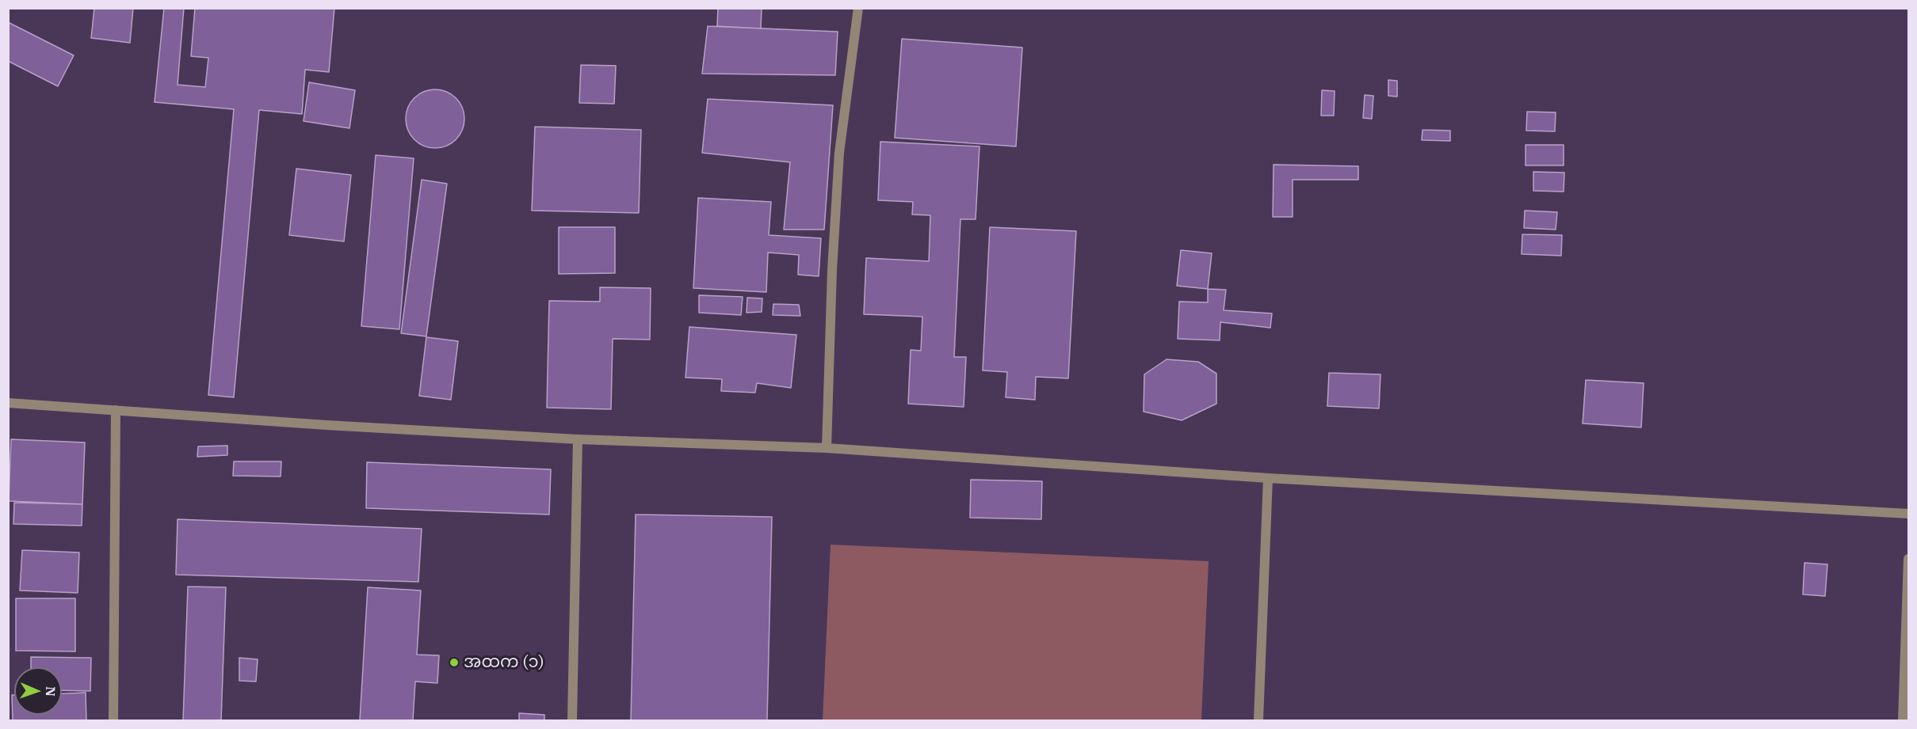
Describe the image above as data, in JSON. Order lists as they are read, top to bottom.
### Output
{
  "places": ["အထက (၁)"],
  "north": "right"
}
